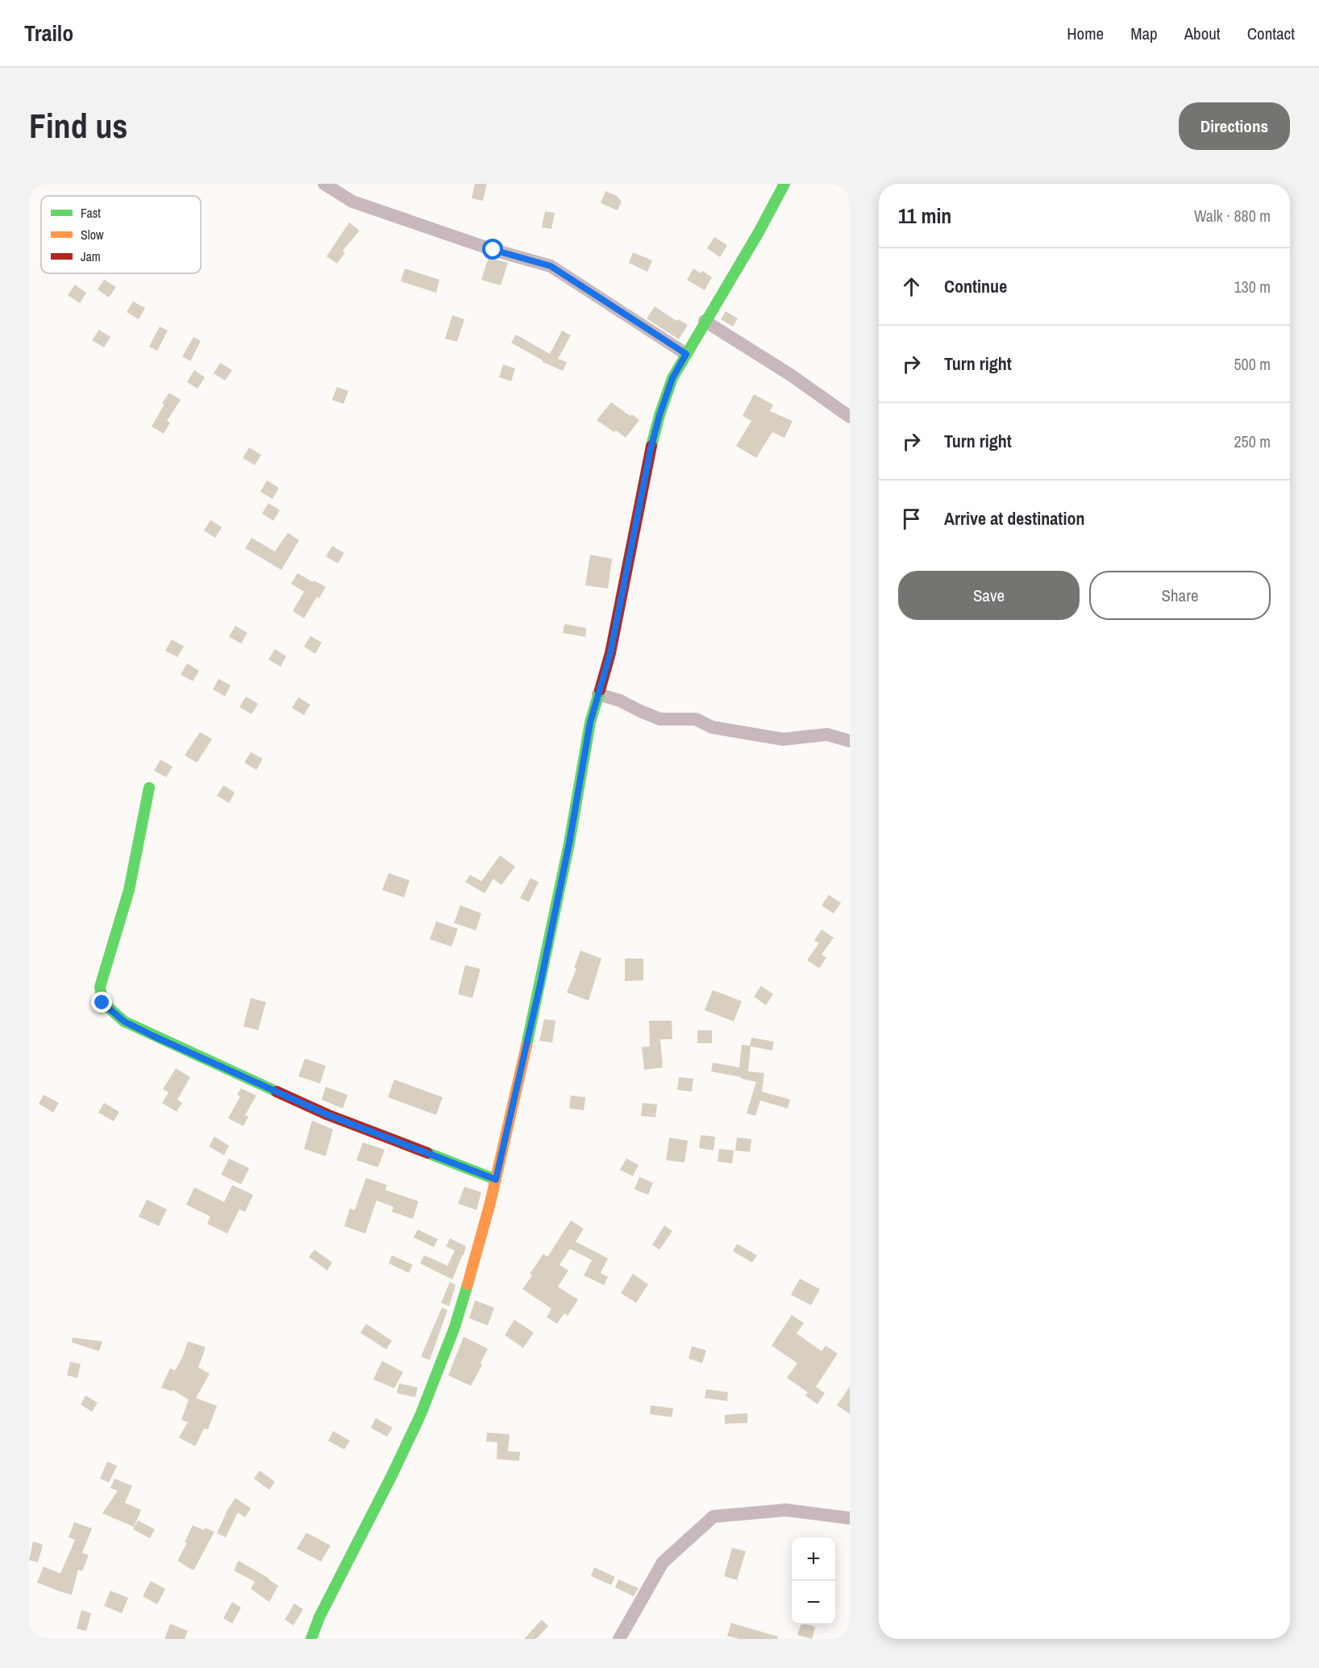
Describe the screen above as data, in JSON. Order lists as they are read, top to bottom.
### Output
{
  "legend": ["Fast", "Slow", "Jam"],
  "page": {
    "header": "Trailo",
    "nav": [
      "Home",
      "Map",
      "About",
      "Contact"
    ],
    "buttons": [
      "Directions",
      ["Save", "Share"]
    ],
    "title": "Find us",
    "heading": ["11 min", "Walk · 880 m"],
    "list": [
      ["Continue", "130 m"],
      ["Turn right", "500 m"],
      ["Turn right", "250 m"],
      "Arrive at destination"
    ],
    "map_buttons": ["+", "−"]
  }
}
